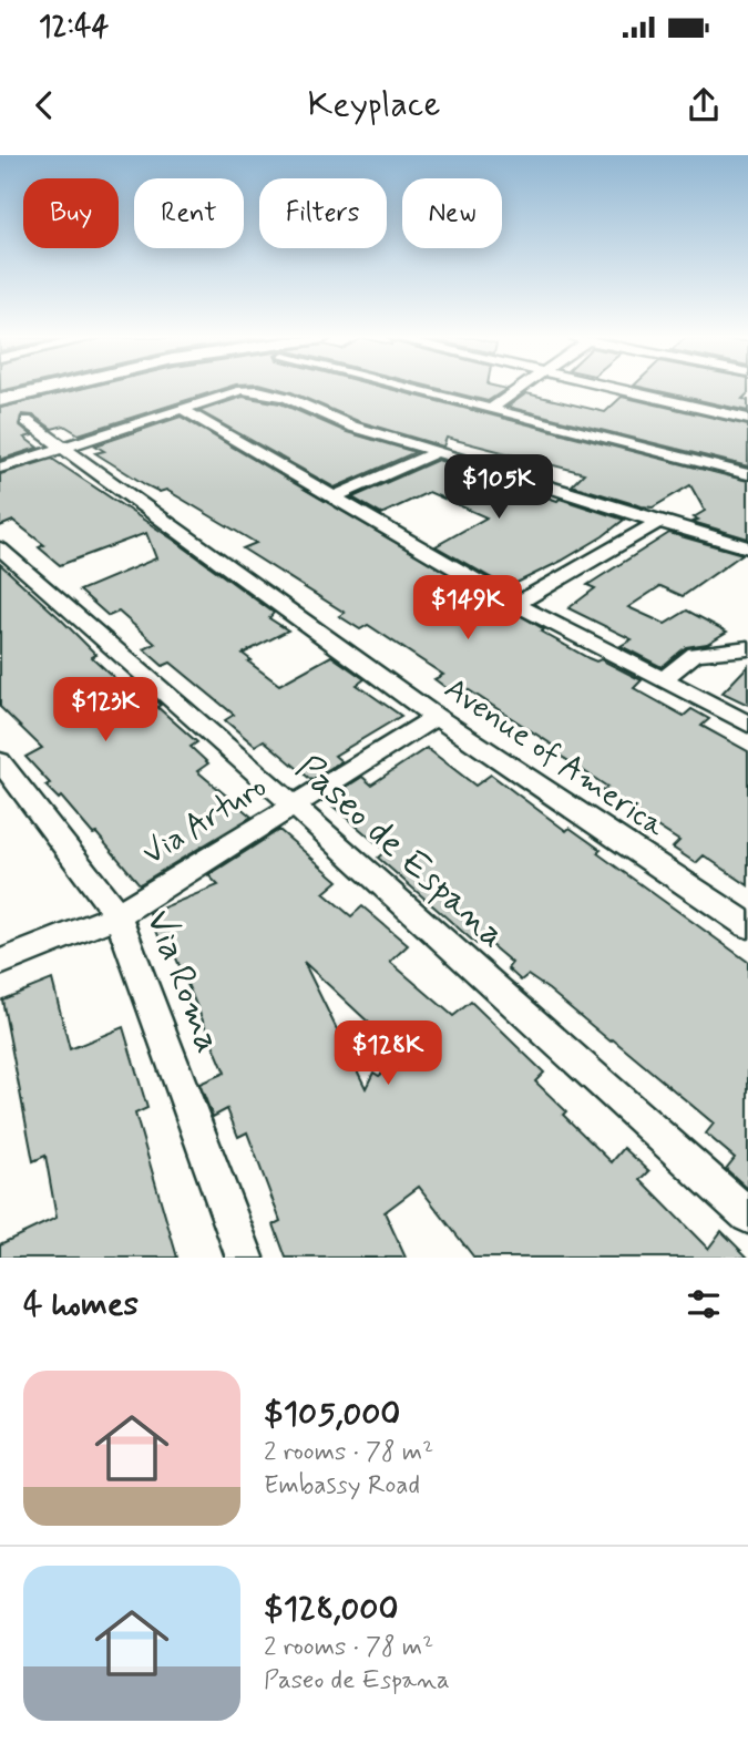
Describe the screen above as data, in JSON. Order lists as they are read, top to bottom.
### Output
{
  "streets": {
    "street": [
      "Avenue of America",
      "Via Arturo",
      "Paseo de Espana",
      "Via Roma"
    ]
  },
  "crossings": [
    ["Avenue of America", "Via Arturo"],
    ["Via Arturo", "Paseo de Espana"],
    ["Via Arturo", "Via Roma"]
  ],
  "page": {
    "status": "12:44",
    "header": "Keyplace",
    "chip": [
      "Buy",
      "Rent",
      "Filters",
      "New"
    ],
    "price": [
      "$105K",
      "$149K",
      "$123K",
      "$128K"
    ],
    "heading": "4 homes",
    "list": [
      {
        "name": "$105,000",
        "note": "2 rooms · 78 m² · Embassy Road"
      },
      {
        "name": "$128,000",
        "note": "2 rooms · 78 m² · Paseo de Espana"
      }
    ]
  }
}
